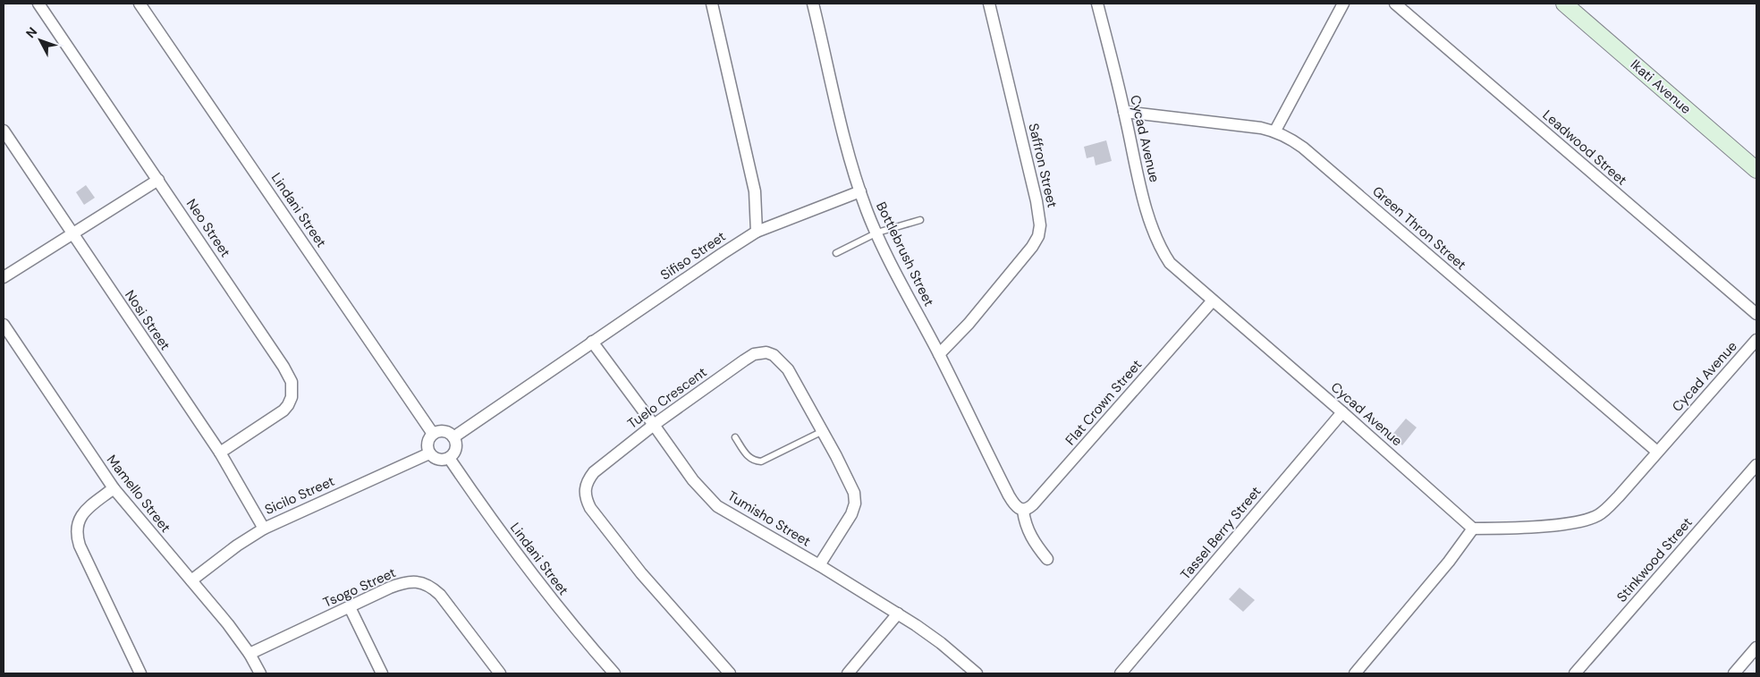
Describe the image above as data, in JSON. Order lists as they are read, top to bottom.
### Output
{
  "streets": {
    "street": [
      "Ikati Avenue",
      "Cycad Avenue",
      "Leadwood Street",
      "Saffron Street",
      "Lindani Street",
      "Neo Street",
      "Green Thron Street",
      "Bottlebrush Street",
      "Sifiso Street",
      "Nosi Street",
      "Tuelo Crescent",
      "Flat Crown Street",
      "Mamello Street",
      "Sicilo Street",
      "Tumisho Street",
      "Tassel Berry Street",
      "Stinkwood Street",
      "Tsogo Street"
    ]
  },
  "crossings": [
    ["Cycad Avenue", "Green Thron Street"],
    ["Cycad Avenue", "Flat Crown Street"],
    ["Cycad Avenue", "Tassel Berry Street"],
    ["Saffron Street", "Bottlebrush Street"],
    ["Lindani Street", "Sifiso Street"],
    ["Lindani Street", "Sicilo Street"],
    ["Neo Street", "Nosi Street"],
    ["Bottlebrush Street", "Sifiso Street"],
    ["Bottlebrush Street", "Flat Crown Street"],
    ["Sifiso Street", "Sicilo Street"],
    ["Sifiso Street", "Tumisho Street"],
    ["Nosi Street", "Sicilo Street"],
    ["Tuelo Crescent", "Tumisho Street"],
    ["Mamello Street", "Sicilo Street"],
    ["Mamello Street", "Tsogo Street"]
  ],
  "north": "top left"
}
